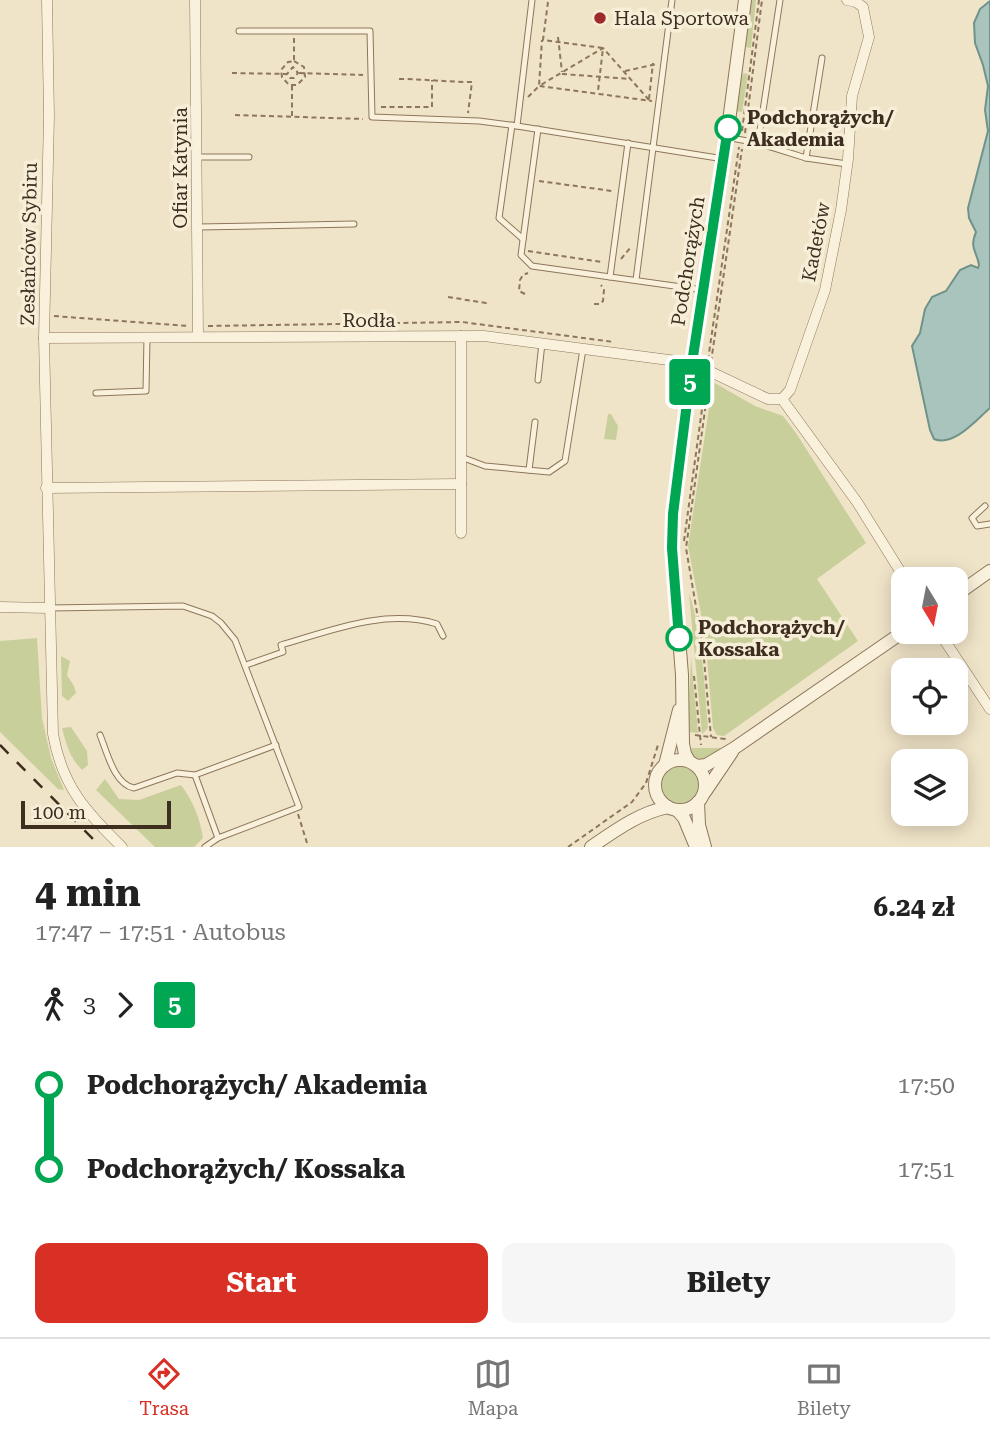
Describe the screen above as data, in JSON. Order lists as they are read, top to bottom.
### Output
{
  "streets": {
    "street": [
      "Ofiar Katynia",
      "Kadetów",
      "Zesłańców Sybiru",
      "Podchorążych",
      "Rodła"
    ]
  },
  "crossings": [
    ["Ofiar Katynia", "Rodła"],
    ["Zesłańców Sybiru", "Rodła"],
    ["Podchorążych", "Rodła"]
  ],
  "places": ["Hala Sportowa", "Podchorążych/ Akademia", "Podchorążych/ Kossaka"],
  "lines": ["bus line 5"],
  "scale_bar": "100 m",
  "north": "bottom",
  "page": {
    "on_map": "5",
    "scale": "100 m",
    "heading": ["4 min", "17:47 – 17:51 · Autobus", "6.24 zł"],
    "legs": ["3", "5"],
    "list": [
      {
        "name": "Podchorążych/ Akademia",
        "value": "17:50"
      },
      {
        "name": "Podchorążych/ Kossaka",
        "value": "17:51"
      }
    ],
    "buttons": ["Start", "Bilety"],
    "tabs": ["Trasa", "Mapa", "Bilety"]
  }
}
